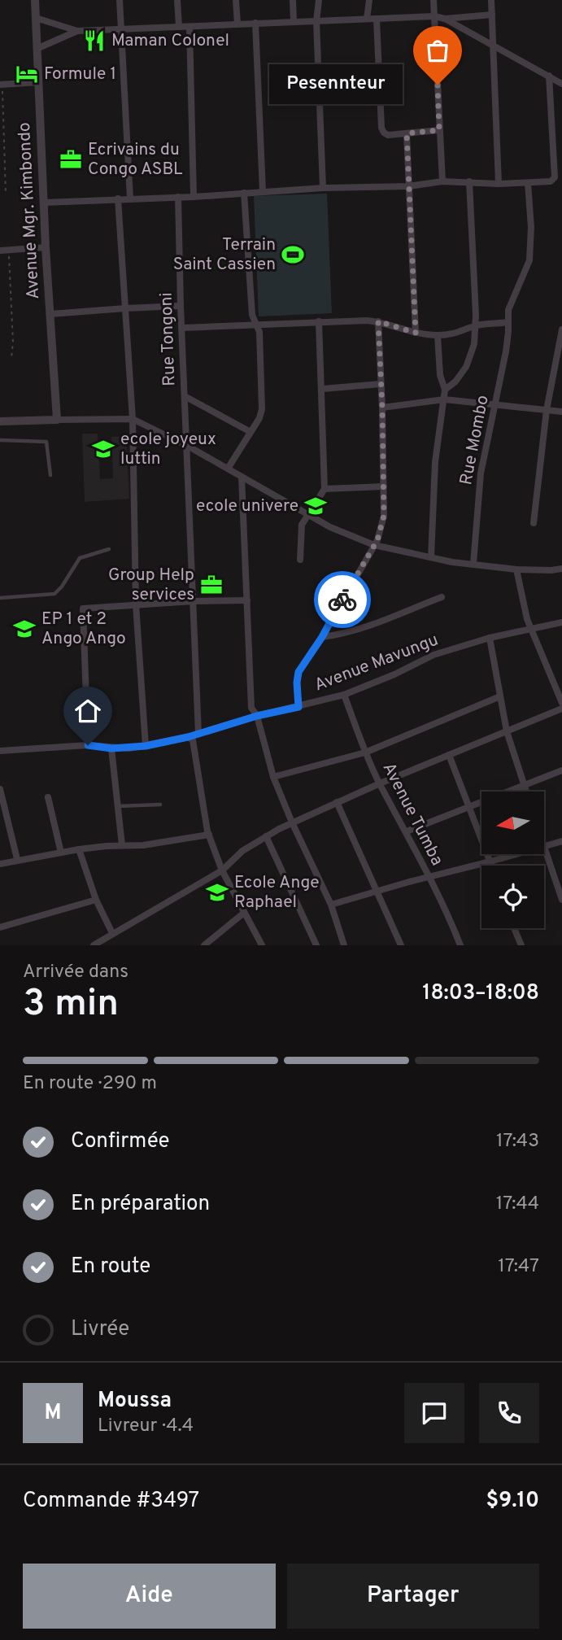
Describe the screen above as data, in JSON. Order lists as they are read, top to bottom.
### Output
{
  "streets": {
    "street": [
      "Avenue Mgr. Kimbondo",
      "Rue Tongoni",
      "Rue Mombo",
      "Avenue Mavungu",
      "Avenue Tumba"
    ]
  },
  "crossings": [
    ["Rue Tongoni", "Avenue Mavungu"],
    ["Avenue Mavungu", "Avenue Tumba"]
  ],
  "places": {
    "restaurant": ["Maman Colonel"],
    "hotel": ["Formule 1"],
    "other": ["Pesennteur"],
    "office": ["Ecrivains du Congo ASBL", "Group Help services"],
    "sports": ["Terrain Saint Cassien"],
    "school or university": [
      "ecole joyeux luttin",
      "ecole univere",
      "EP 1 et 2 Ango Ango",
      "Ecole Ange Raphael"
    ]
  },
  "north": "left",
  "page": {
    "bubble": "Pesennteur",
    "heading": ["3 min", "Arrivée dans", "18:03–18:08"],
    "panel": [
      "Moussa",
      "Livreur · 4.4",
      "Commande #3497",
      "$9.10"
    ],
    "bar": "En route · 290 m",
    "list": [
      ["Confirmée", "17:43"],
      ["En préparation", "17:44"],
      ["En route", "17:47"],
      "Livrée"
    ],
    "round": "M",
    "buttons": ["Aide", "Partager"]
  }
}
